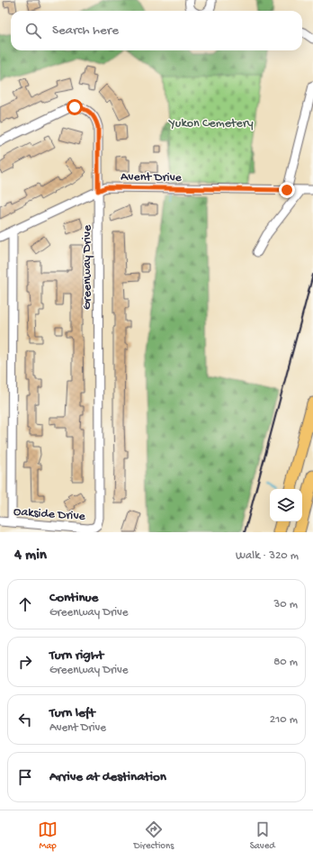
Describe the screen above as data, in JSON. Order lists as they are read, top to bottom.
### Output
{
  "streets": {
    "street": ["Avent Drive", "Greenway Drive", "Oakside Drive"]
  },
  "crossings": [
    ["Avent Drive", "Greenway Drive"],
    ["Greenway Drive", "Oakside Drive"]
  ],
  "parks": ["Yukon Cemetery"],
  "page": {
    "search": "Search here",
    "heading": ["4 min", "Walk · 320 m"],
    "list": [
      ["Continue", "Greenway Drive", "30 m"],
      ["Turn right", "Greenway Drive", "80 m"],
      ["Turn left", "Avent Drive", "210 m"],
      "Arrive at destination"
    ],
    "nav": ["Map", "Directions", "Saved"]
  }
}
